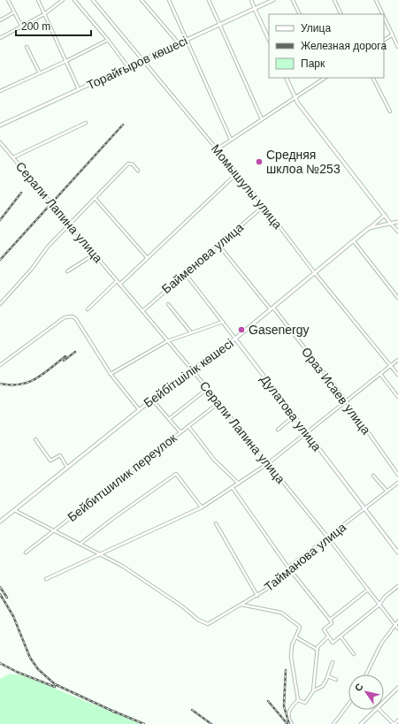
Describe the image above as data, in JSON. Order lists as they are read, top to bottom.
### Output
{
  "streets": {
    "street": [
      "Торайғыров көшесі",
      "Момышулы улица",
      "Серали Лапина улица",
      "Байменова улица",
      "Бейбітшілік көшесі",
      "Ораз Исаев улица",
      "Дулатова улица",
      "Бейбитшилик переулок",
      "Тайманова улица"
    ]
  },
  "crossings": [
    ["Торайғыров көшесі", "Момышулы улица"],
    ["Момышулы улица", "Байменова улица"],
    ["Момышулы улица", "Бейбітшілік көшесі"],
    ["Серали Лапина улица", "Байменова улица"],
    ["Серали Лапина улица", "Бейбітшілік көшесі"],
    ["Серали Лапина улица", "Бейбитшилик переулок"],
    ["Серали Лапина улица", "Тайманова улица"],
    ["Байменова улица", "Ораз Исаев улица"],
    ["Байменова улица", "Дулатова улица"],
    ["Бейбітшілік көшесі", "Ораз Исаев улица"],
    ["Бейбітшілік көшесі", "Дулатова улица"],
    ["Дулатова улица", "Тайманова улица"]
  ],
  "places": ["Средняя шклоа №253", "Gasenergy"],
  "legend": ["Улица", "Железная дорога", "Парк"],
  "scale_bar": "200 m",
  "north": "top left"
}
